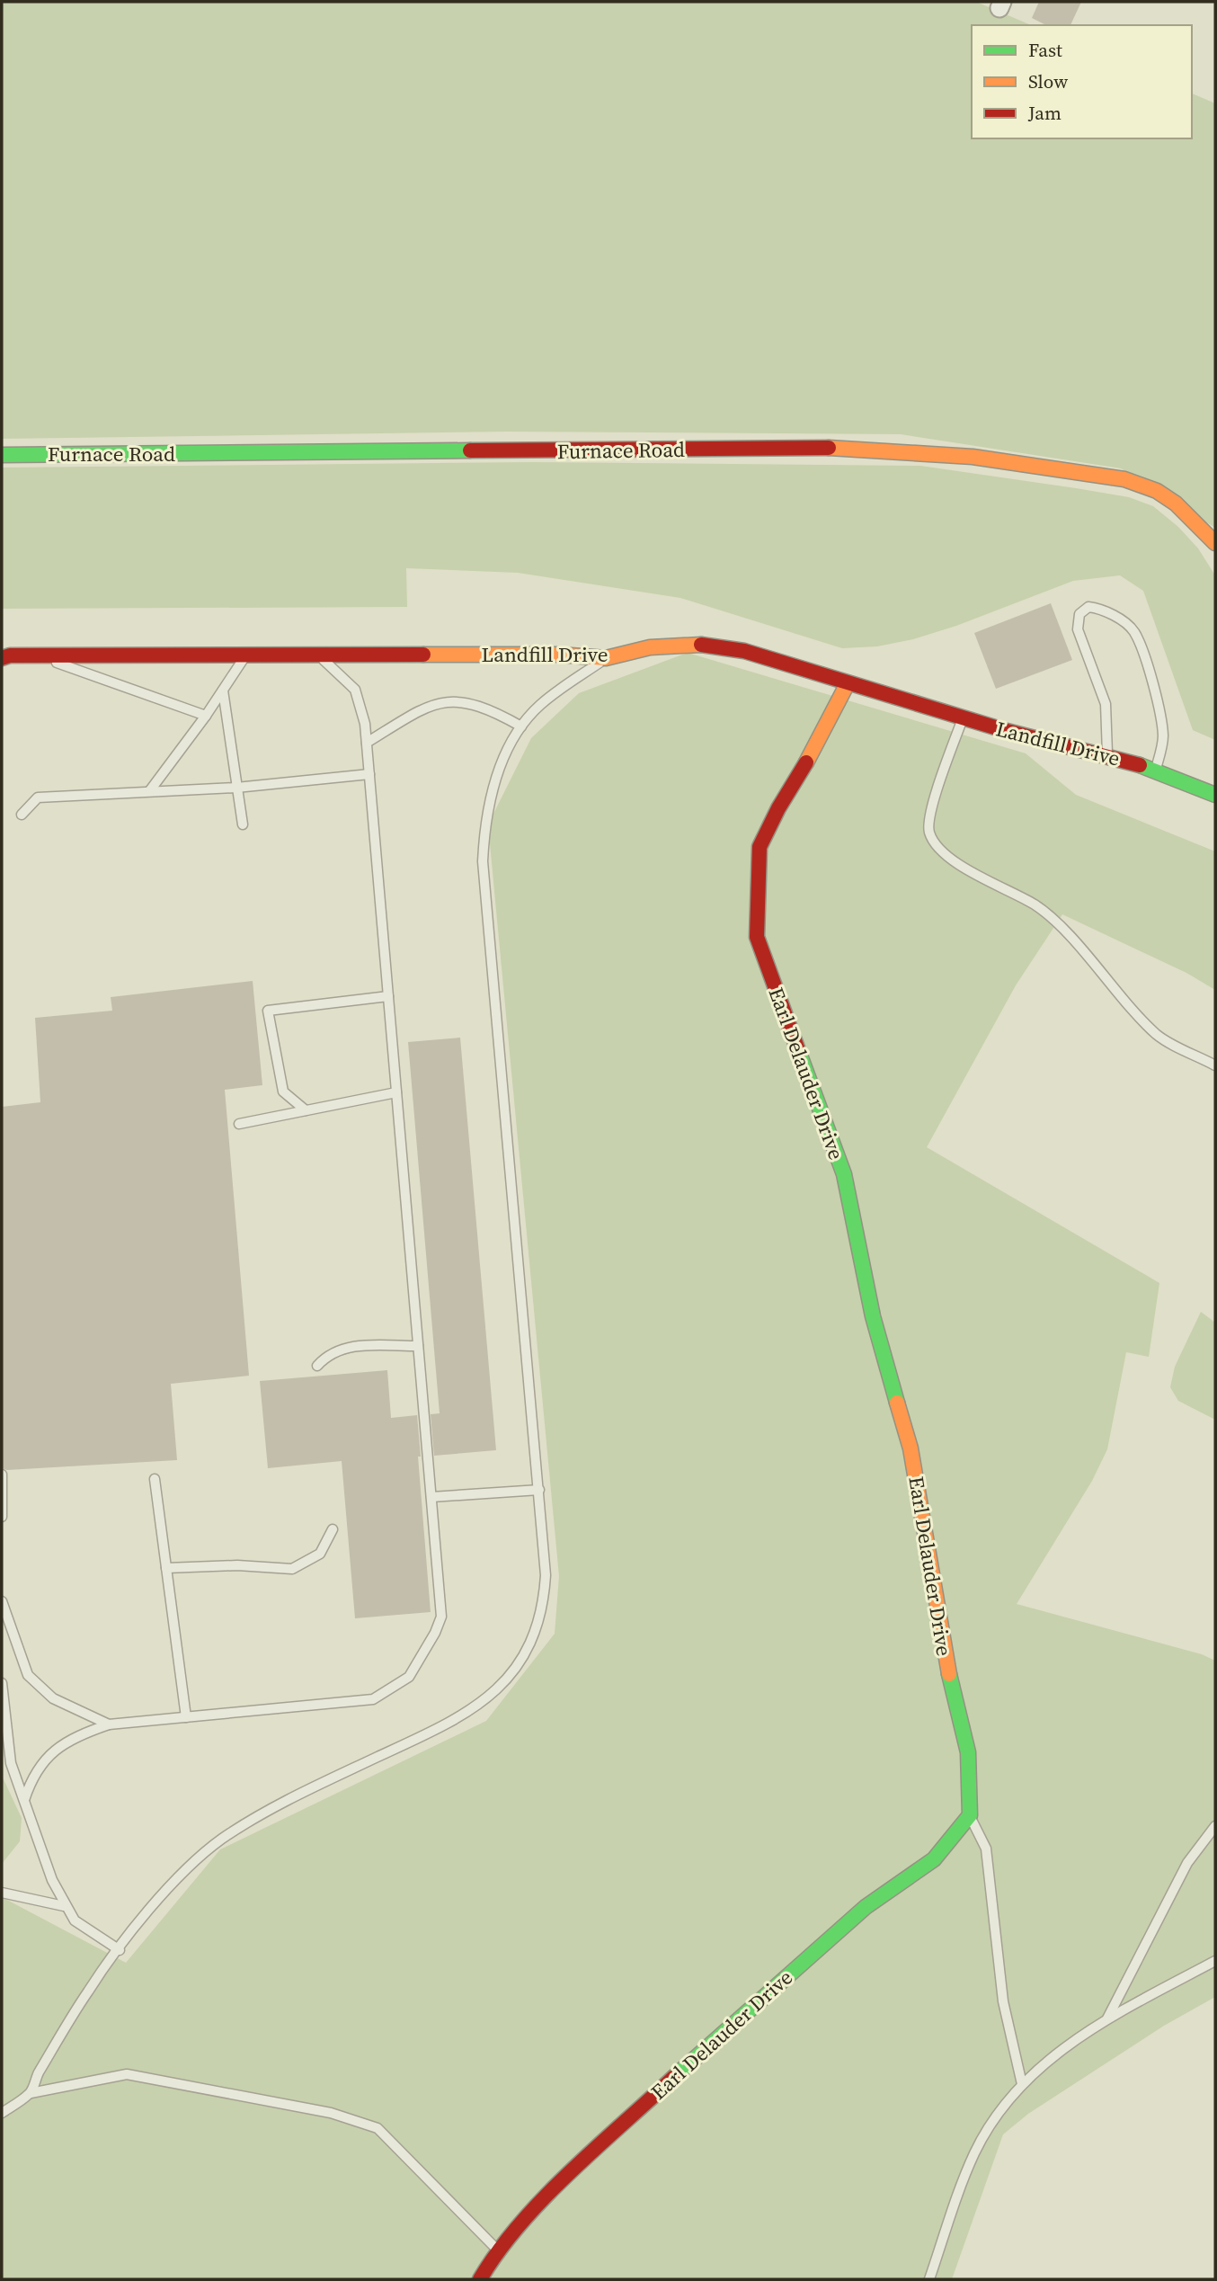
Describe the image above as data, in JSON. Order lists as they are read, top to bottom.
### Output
{
  "streets": {
    "street": ["Furnace Road", "Landfill Drive", "Earl Delauder Drive"]
  },
  "crossings": [
    ["Landfill Drive", "Earl Delauder Drive"]
  ],
  "legend": ["Fast", "Slow", "Jam"]
}
